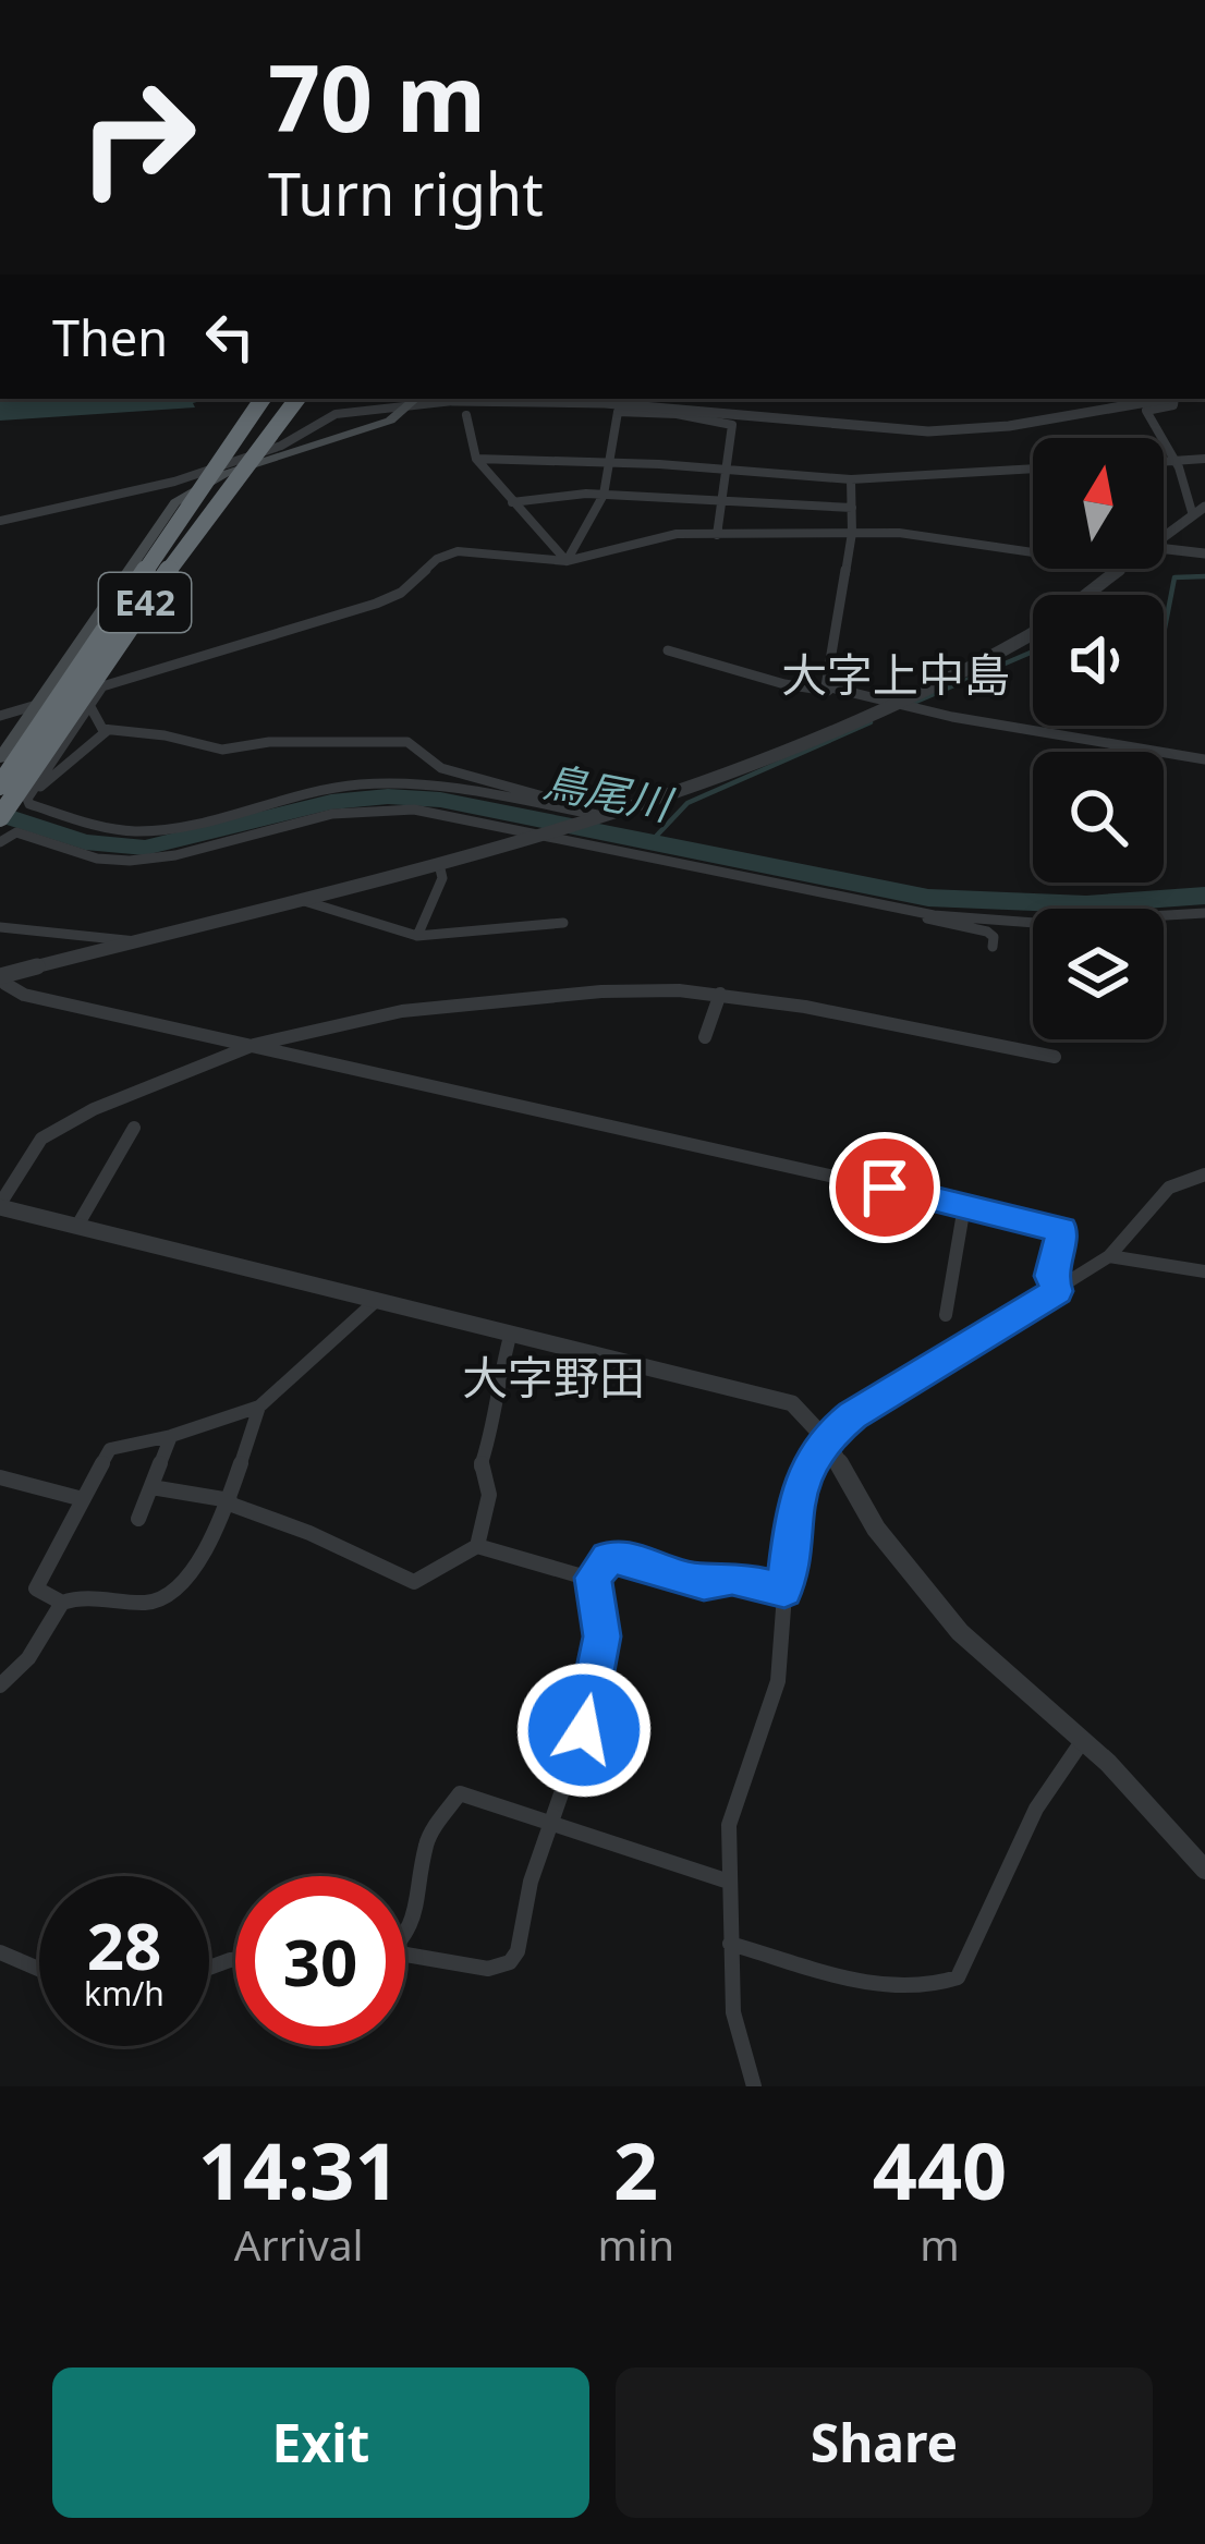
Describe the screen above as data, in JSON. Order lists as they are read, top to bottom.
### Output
{
  "streets": {
    "highway": ["E42"]
  },
  "districts": ["大字上中島", "大字野田"],
  "water": ["鳥尾川"],
  "north": "top",
  "page": {
    "turn": ["70 m", "Turn right"],
    "then": "Then",
    "speed": "28 km/h",
    "limit": "30",
    "eta": [
      "14:31",
      "Arrival",
      "2",
      "min",
      "440",
      "m"
    ],
    "buttons": ["Exit", "Share"]
  }
}
